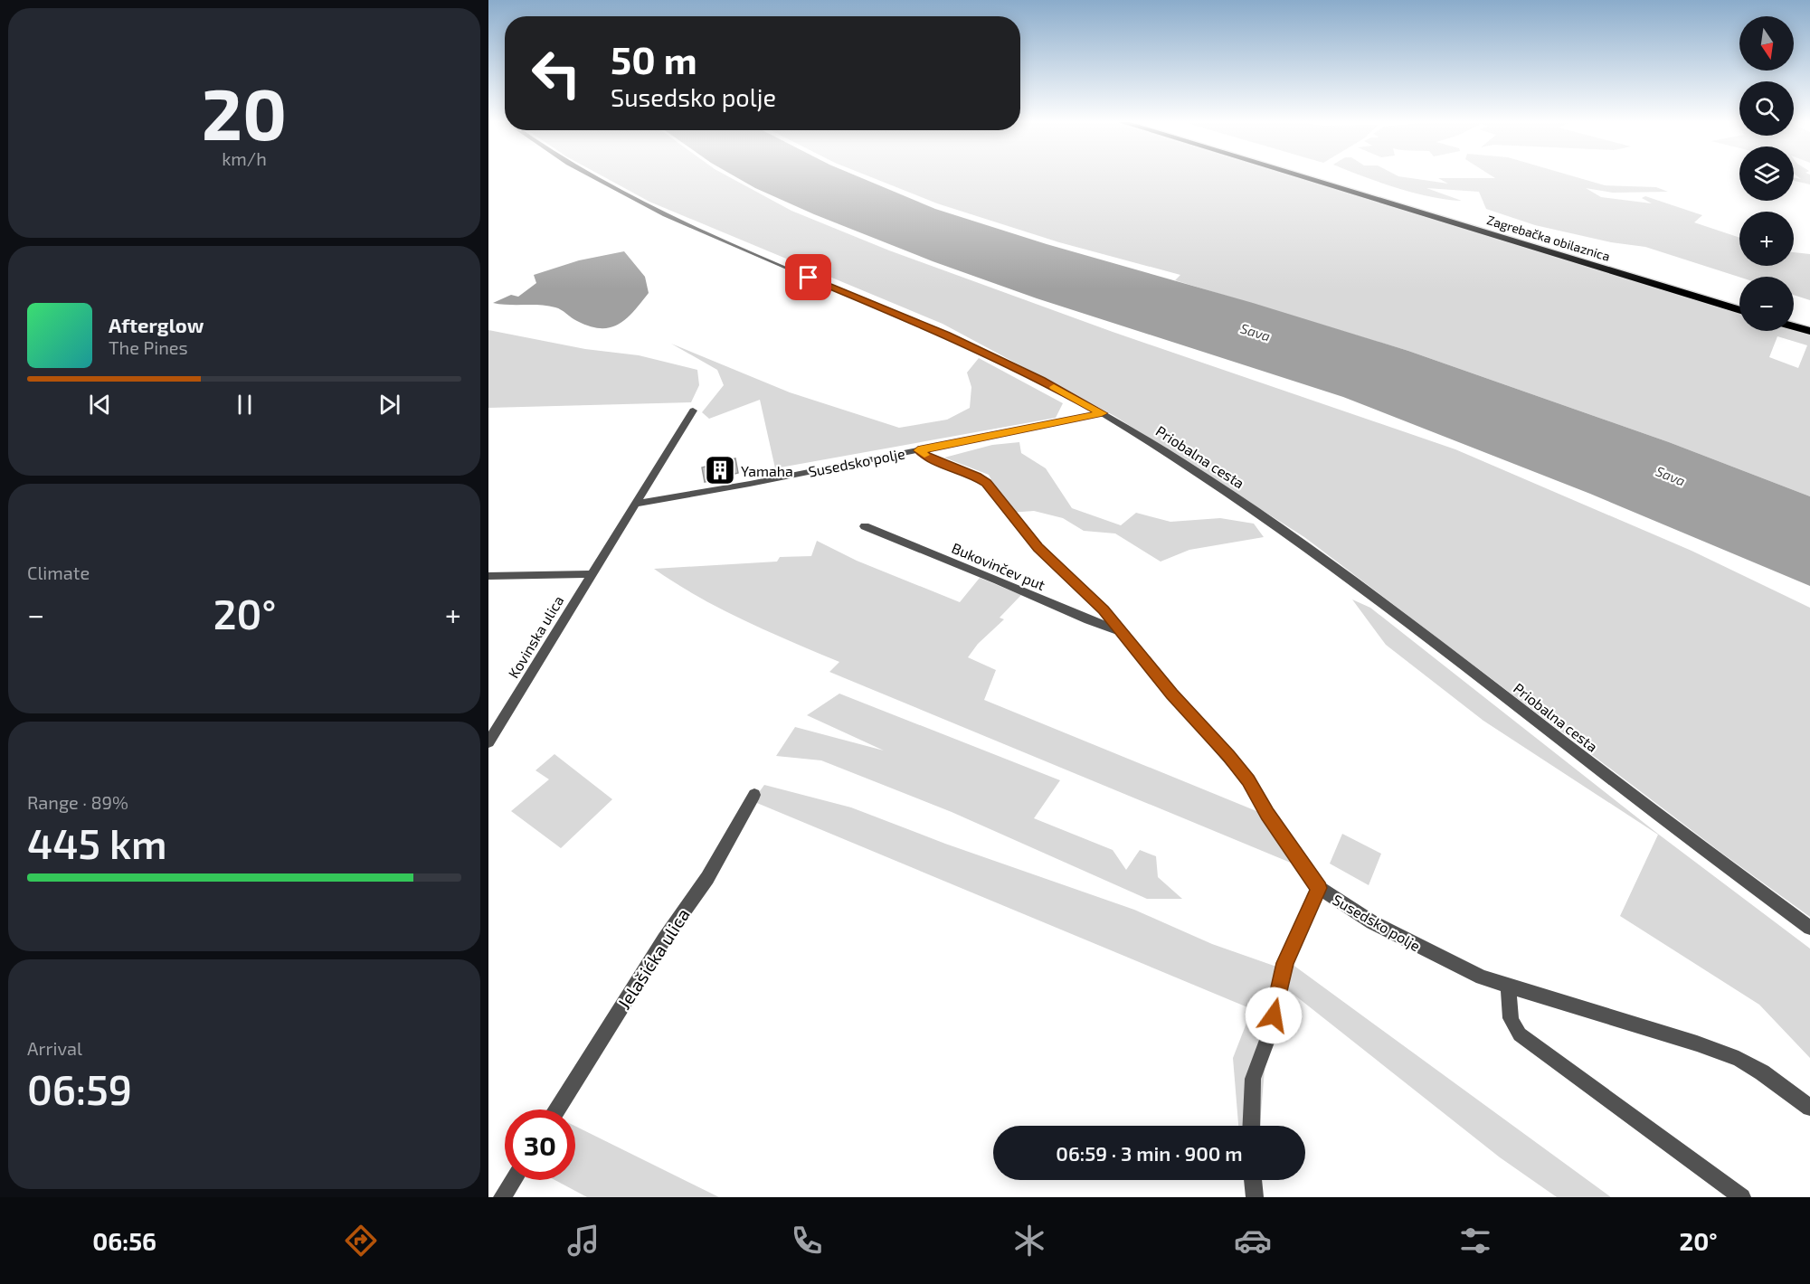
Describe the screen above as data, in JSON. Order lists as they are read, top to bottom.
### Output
{
  "streets": {
    "highway": ["Zagrebačka obilaznica"],
    "street": [
      "Priobalna cesta",
      "Susedsko polje",
      "Bukovinčev put",
      "Kovinska ulica",
      "Jelašićka ulica"
    ]
  },
  "crossings": [
    ["Priobalna cesta", "Susedsko polje"],
    ["Susedsko polje", "Bukovinčev put"],
    ["Susedsko polje", "Kovinska ulica"]
  ],
  "water": ["Sava"],
  "places": {
    "building": ["Yamaha"]
  },
  "north": "bottom",
  "page": {
    "tile": [
      ["20", "km/h"],
      "Climate",
      ["Range · 89%", "445 km"],
      ["Arrival", "06:59"]
    ],
    "map_buttons": ["+", "−"],
    "turn": ["50 m", "Susedsko polje"],
    "song": ["Afterglow", "The Pines"],
    "heat": ["−", "20°", "+"],
    "limit": "30",
    "trip": "06:59 · 3 min · 900 m",
    "tabs": ["06:56", "20°"]
  }
}
